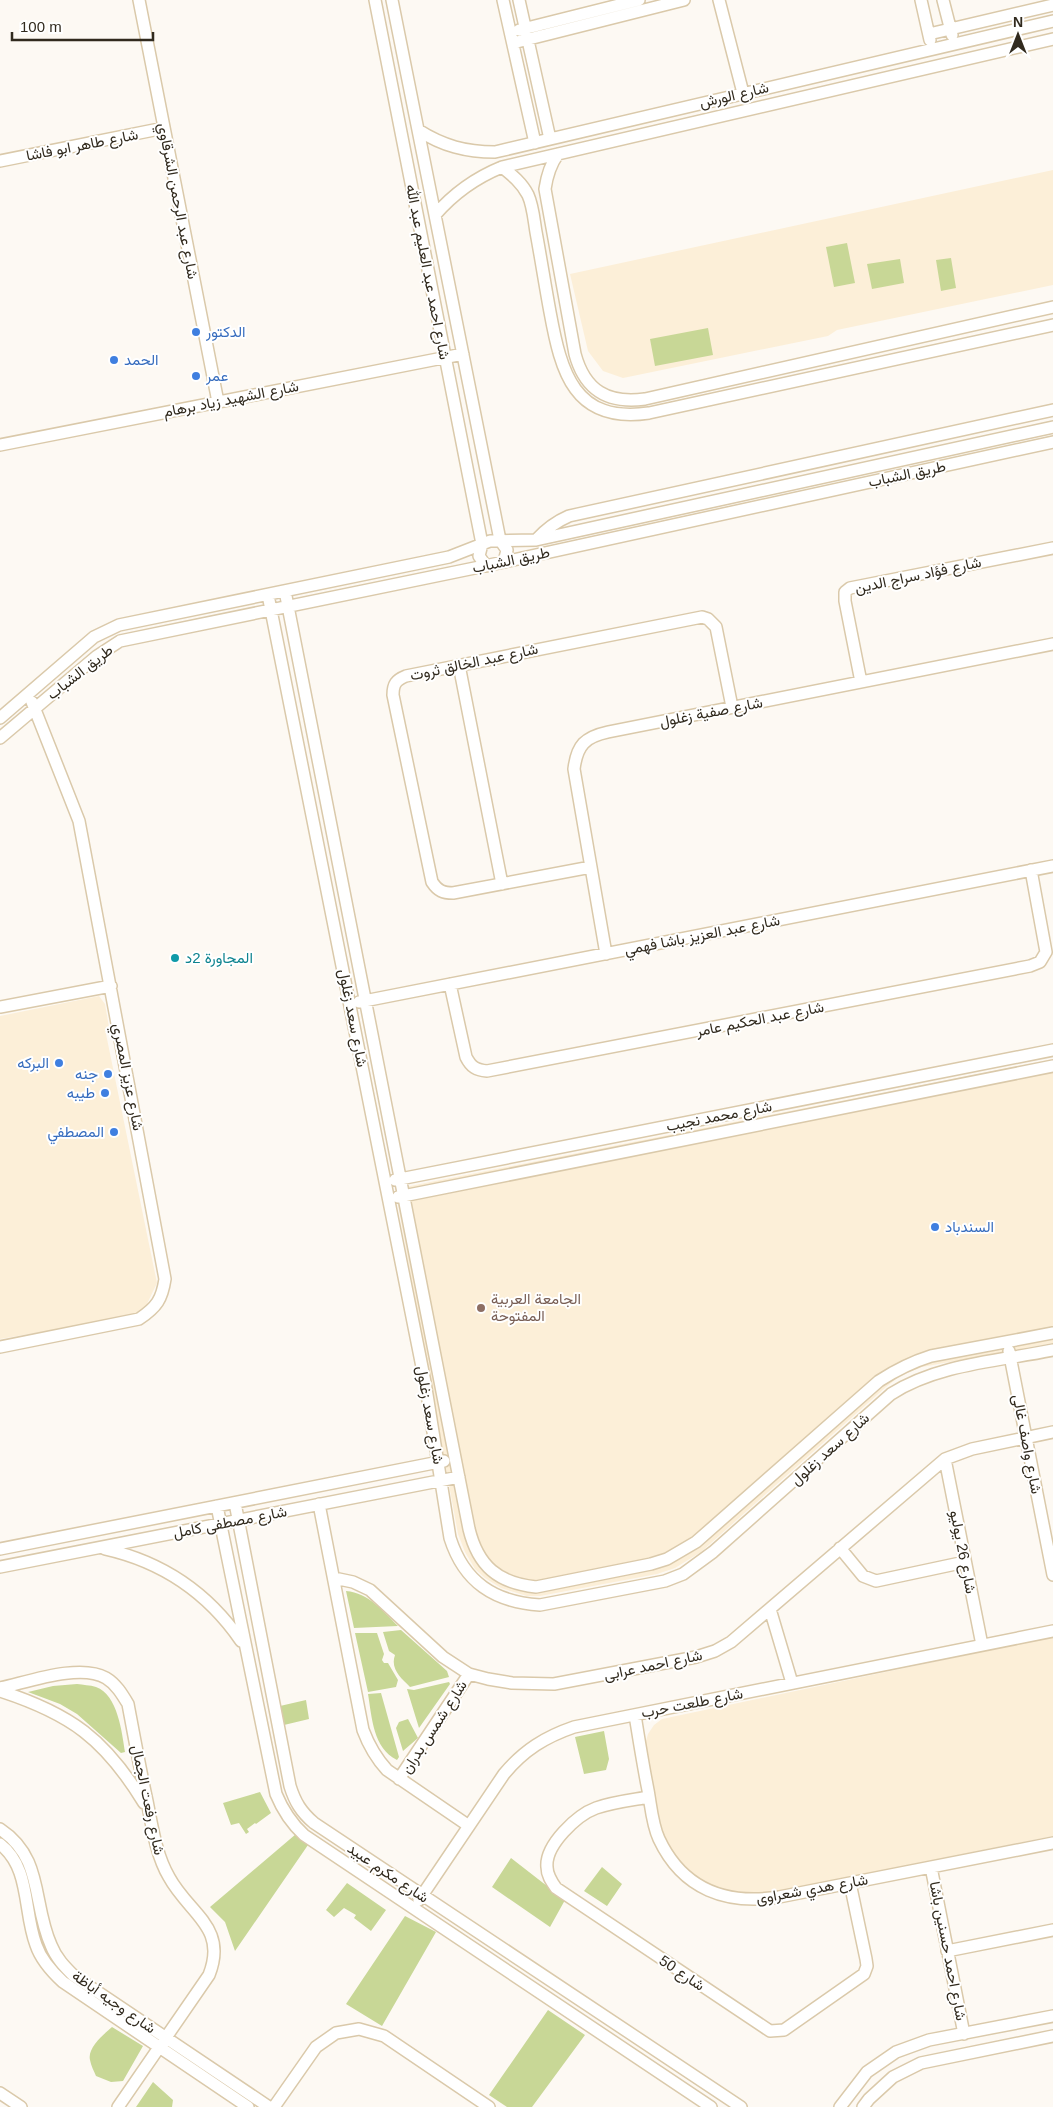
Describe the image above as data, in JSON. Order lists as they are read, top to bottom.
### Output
{
  "streets": {
    "street": [
      "شارع الورش",
      "شارع طاهر ابو فاشا",
      "شارع عبد الرحمن الشرقاوي",
      "شارع احمد عبد العليم عبد الله",
      "شارع الشهيد زياد برهام",
      "طريق الشباب",
      "شارع فؤاد سراج الدين",
      "شارع عبد الخالق ثروت",
      "شارع صفية زغلول",
      "شارع عبد العزيز باشا فهمي",
      "شارع سعد زغلول",
      "شارع عبد الحكيم عامر",
      "شارع عزيز المصري",
      "شارع محمد نجيب",
      "شارع واصف غالى",
      "شارع مصطفى كامل",
      "شارع 26 يوليو",
      "شارع احمد عرابى",
      "شارع طلعت حرب",
      "شارع شمس بدران",
      "شارع رفعت الجمال",
      "شارع مكرم عبيد",
      "شارع هدي شعراوى",
      "شارع احمد حسنين باشا",
      "شارع 50",
      "شارع وجيه أباظة"
    ]
  },
  "crossings": [
    ["شارع الورش", "شارع احمد عبد العليم عبد الله"],
    ["شارع طاهر ابو فاشا", "شارع عبد الرحمن الشرقاوي"],
    ["شارع عبد الرحمن الشرقاوي", "شارع الشهيد زياد برهام"],
    ["شارع احمد عبد العليم عبد الله", "شارع الشهيد زياد برهام"],
    ["شارع احمد عبد العليم عبد الله", "طريق الشباب"],
    ["طريق الشباب", "شارع سعد زغلول"],
    ["طريق الشباب", "شارع عزيز المصري"],
    ["شارع فؤاد سراج الدين", "شارع صفية زغلول"],
    ["شارع عبد الخالق ثروت", "شارع صفية زغلول"],
    ["شارع صفية زغلول", "شارع عبد العزيز باشا فهمي"],
    ["شارع عبد العزيز باشا فهمي", "شارع سعد زغلول"],
    ["شارع عبد العزيز باشا فهمي", "شارع عبد الحكيم عامر"],
    ["شارع سعد زغلول", "شارع محمد نجيب"],
    ["شارع سعد زغلول", "شارع واصف غالى"],
    ["شارع سعد زغلول", "شارع مصطفى كامل"],
    ["شارع واصف غالى", "شارع احمد عرابى"],
    ["شارع مصطفى كامل", "شارع مكرم عبيد"],
    ["شارع 26 يوليو", "شارع احمد عرابى"],
    ["شارع 26 يوليو", "شارع طلعت حرب"],
    ["شارع احمد عرابى", "شارع شمس بدران"],
    ["شارع طلعت حرب", "شارع مكرم عبيد"],
    ["شارع طلعت حرب", "شارع هدي شعراوى"],
    ["شارع رفعت الجمال", "شارع وجيه أباظة"],
    ["شارع هدي شعراوى", "شارع احمد حسنين باشا"],
    ["شارع هدي شعراوى", "شارع 50"]
  ],
  "places": [
    "الدكتور",
    "الحمد",
    "عمر",
    "المجاورة 2د",
    "البركه",
    "جنه",
    "طيبه",
    "المصطفي",
    "السندباد",
    "الجامعة العربية المفتوحة"
  ],
  "scale_bar": "100 m",
  "north": "top"
}
